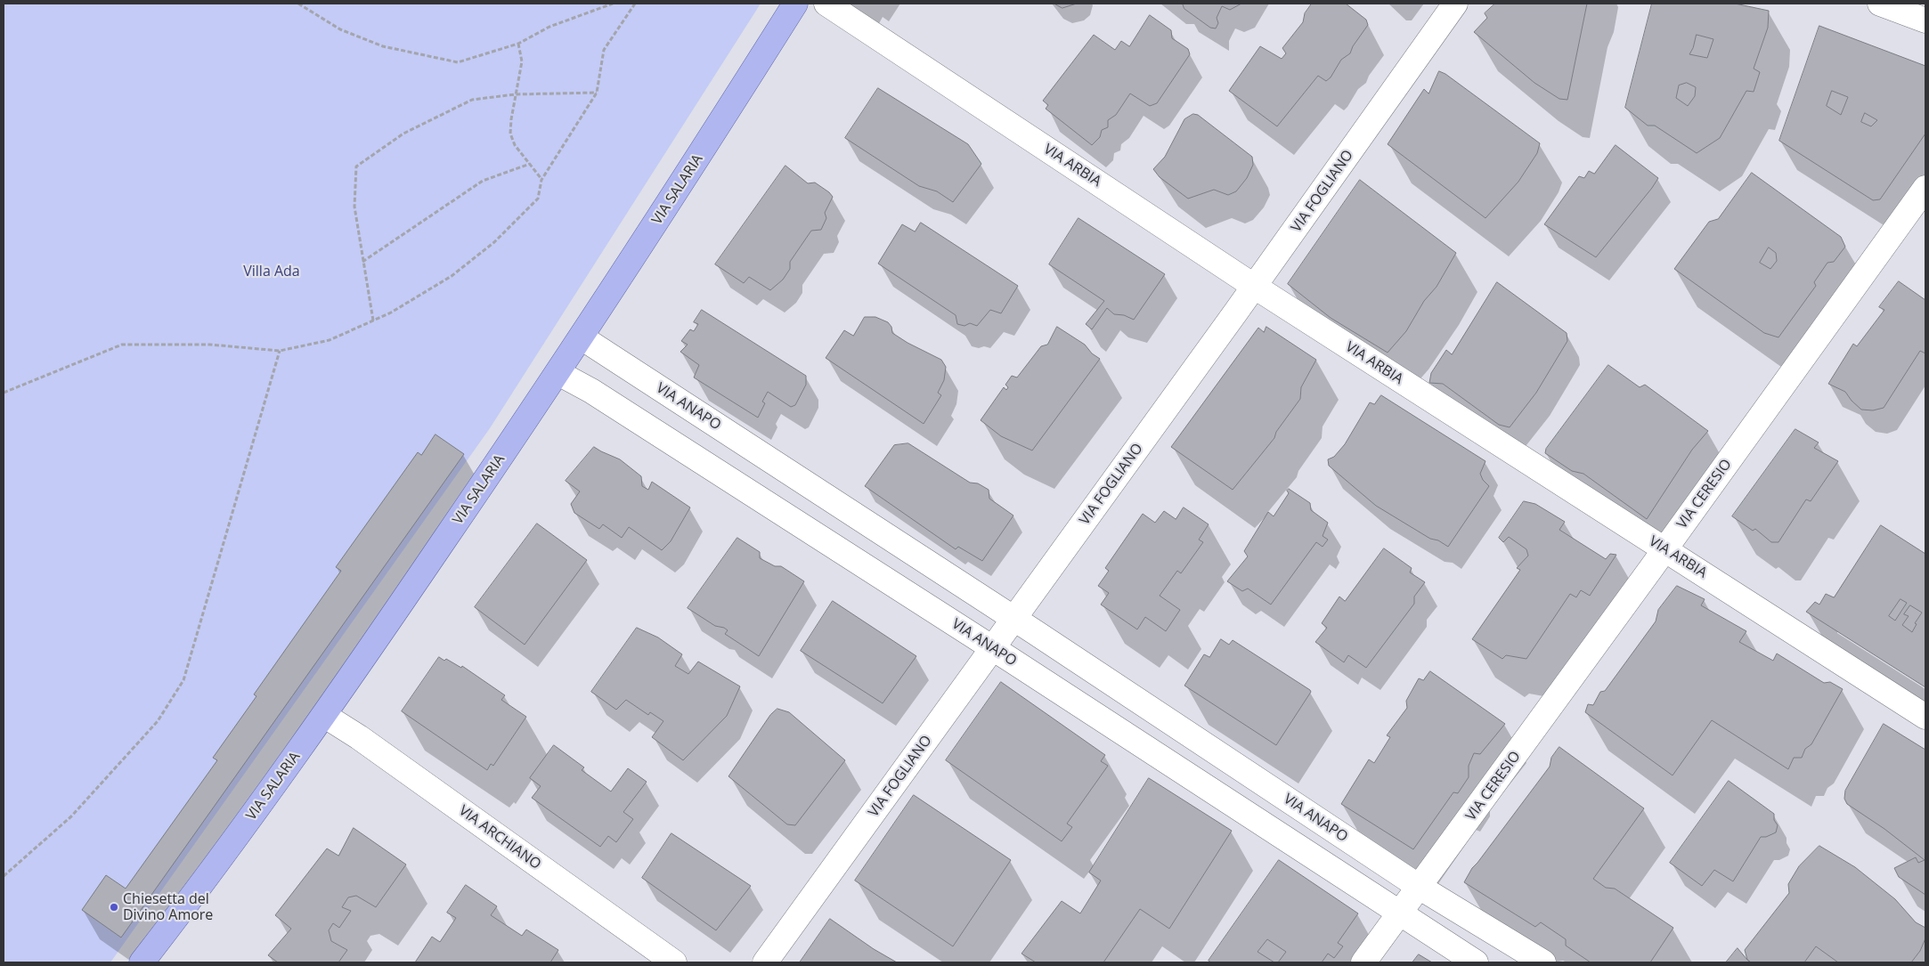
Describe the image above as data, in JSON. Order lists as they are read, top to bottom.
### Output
{
  "streets": {
    "main road": ["VIA SALARIA"],
    "street": [
      "VIA ARBIA",
      "VIA FOGLIANO",
      "VIA ANAPO",
      "VIA CERESIO",
      "VIA ARCHIANO"
    ]
  },
  "crossings": [
    ["VIA ARBIA", "VIA FOGLIANO"],
    ["VIA ARBIA", "VIA CERESIO"],
    ["VIA SALARIA", "VIA ANAPO"],
    ["VIA SALARIA", "VIA ARCHIANO"],
    ["VIA FOGLIANO", "VIA ANAPO"],
    ["VIA ANAPO", "VIA CERESIO"]
  ],
  "parks": ["Villa Ada"],
  "places": ["Chiesetta del Divino Amore"]
}
